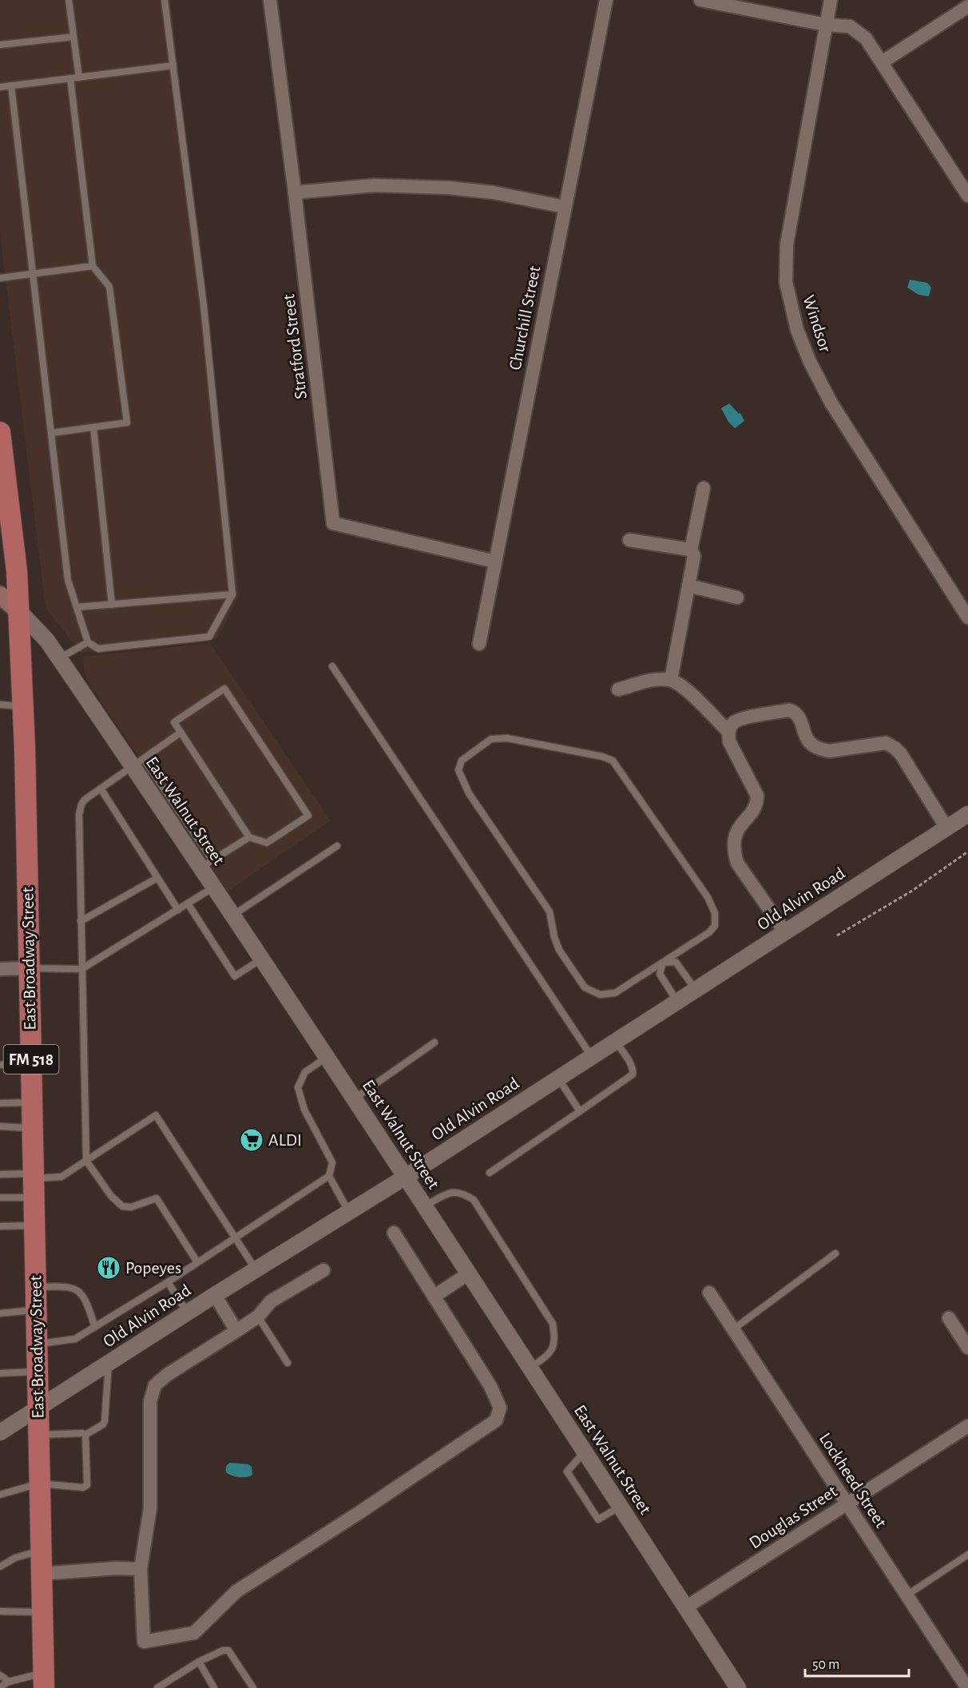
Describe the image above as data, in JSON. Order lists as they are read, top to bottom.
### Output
{
  "streets": {
    "main road": ["East Broadway Street", "FM 518"],
    "street": [
      "Churchill Street",
      "Windsor",
      "Stratford Street",
      "East Walnut Street",
      "Old Alvin Road",
      "Lockheed Street",
      "Douglas Street"
    ]
  },
  "crossings": [
    ["Churchill Street", "Stratford Street"],
    ["East Walnut Street", "Old Alvin Road"],
    ["East Walnut Street", "East Broadway Street"],
    ["East Walnut Street", "Douglas Street"],
    ["Old Alvin Road", "East Broadway Street"],
    ["Lockheed Street", "Douglas Street"]
  ],
  "places": {
    "supermarket": ["ALDI"],
    "restaurant": ["Popeyes"]
  },
  "scale_bar": "50 m"
}
